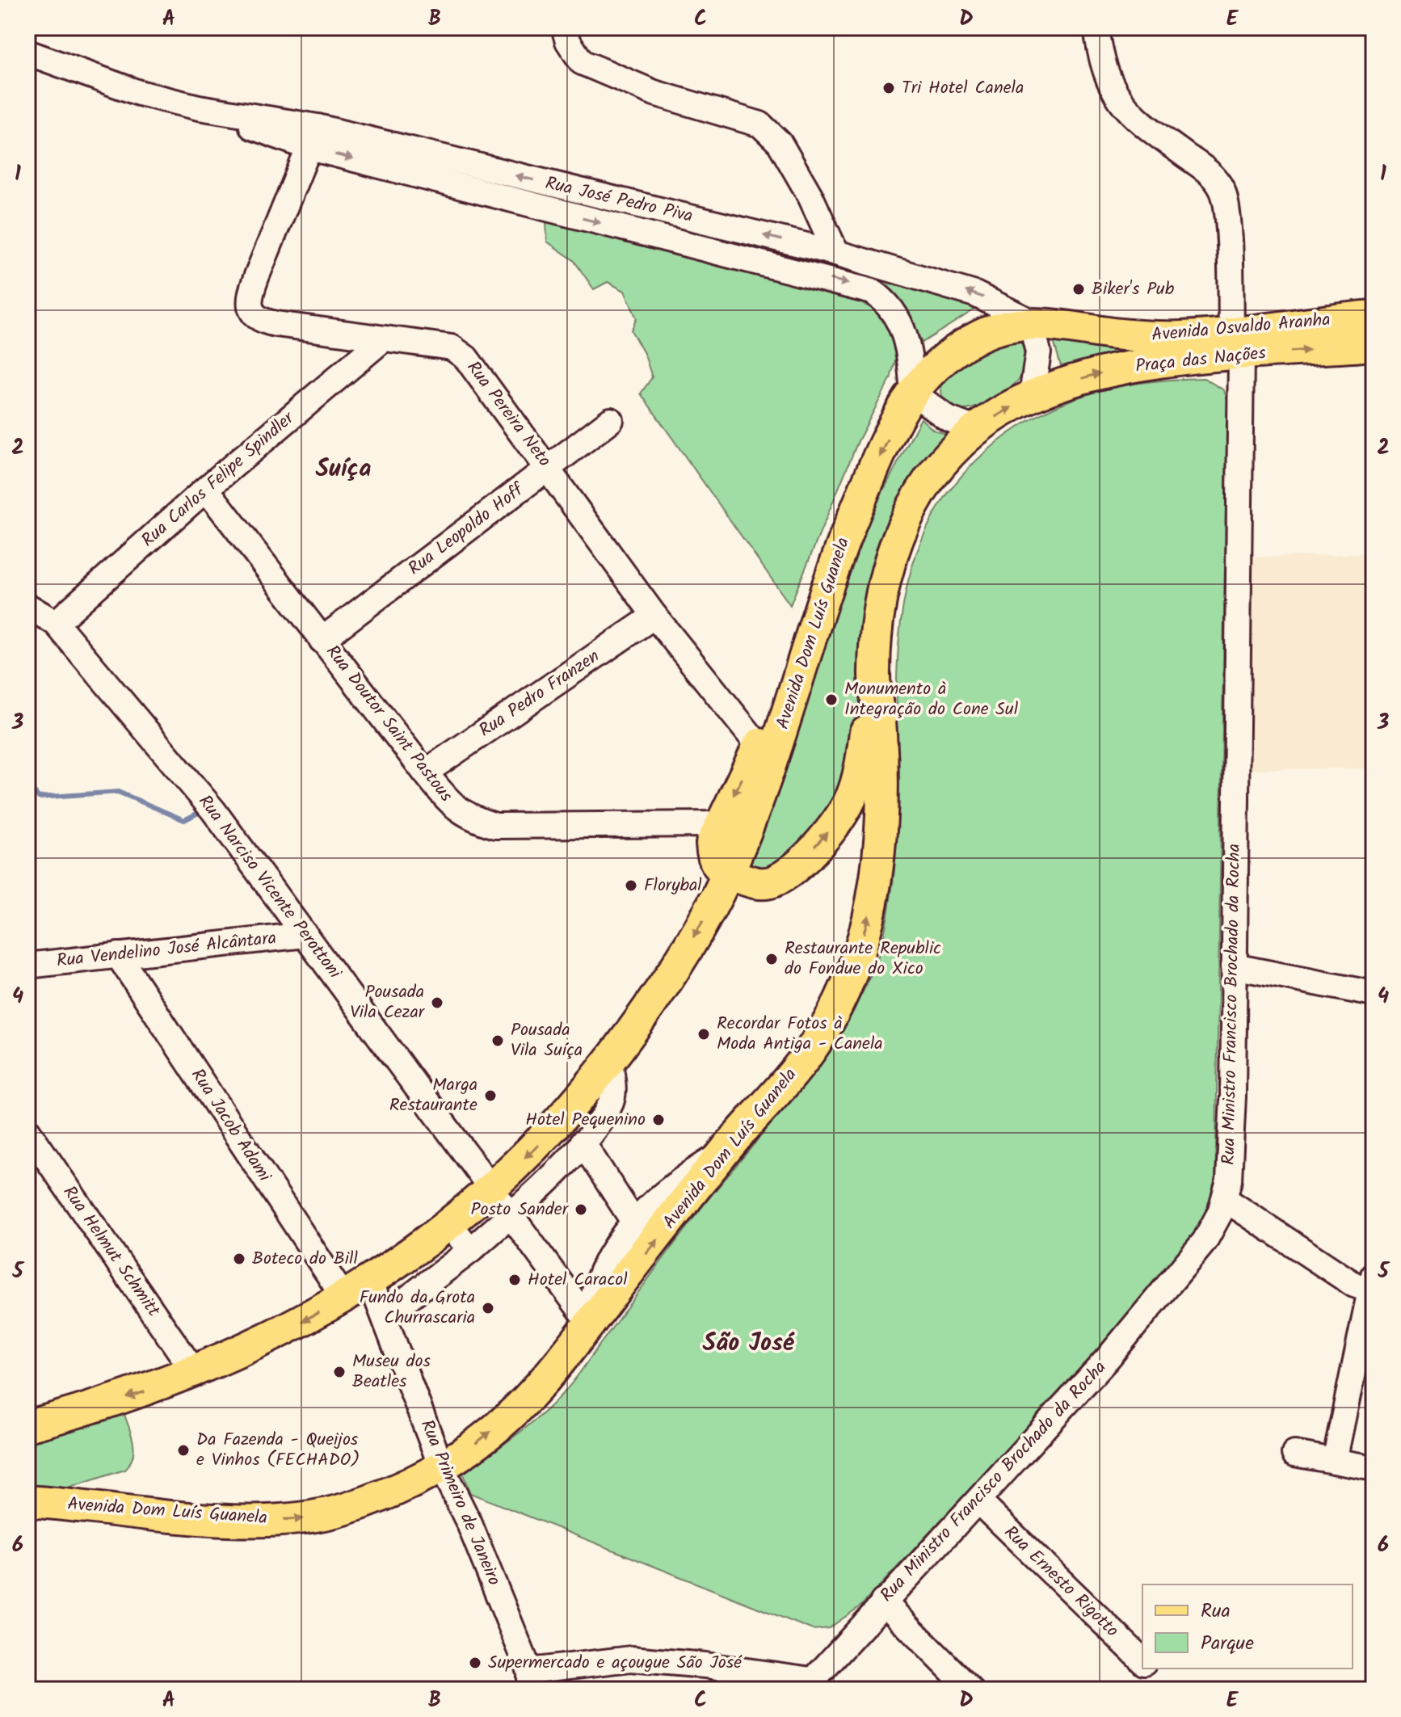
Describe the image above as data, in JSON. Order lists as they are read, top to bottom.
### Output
{
  "streets": {
    "main road": ["Avenida Osvaldo Aranha", "Praça das Nações", "Avenida Dom Luís Guanela"],
    "street": [
      "Rua José Pedro Piva",
      "Rua Pereira Neto",
      "Rua Carlos Felipe Spindler",
      "Rua Leopoldo Hoff",
      "Rua Pedro Franzen",
      "Rua Doutor Saint Pastous",
      "Rua Narciso Vicente Perottoni",
      "Rua Vendelino José Alcântara",
      "Rua Ministro Francisco Brochado da Rocha",
      "Rua Jacob Adami",
      "Rua Helmut Schmitt",
      "Rua Primeiro de Janeiro",
      "Rua Ernesto Rigotto"
    ]
  },
  "crossings": [
    ["Rua José Pedro Piva", "Avenida Osvaldo Aranha"],
    ["Rua José Pedro Piva", "Rua Pereira Neto"],
    ["Rua José Pedro Piva", "Avenida Dom Luís Guanela"],
    ["Avenida Osvaldo Aranha", "Praça das Nações"],
    ["Avenida Osvaldo Aranha", "Avenida Dom Luís Guanela"],
    ["Avenida Osvaldo Aranha", "Rua Ministro Francisco Brochado da Rocha"],
    ["Praça das Nações", "Avenida Dom Luís Guanela"],
    ["Praça das Nações", "Rua Ministro Francisco Brochado da Rocha"],
    ["Rua Pereira Neto", "Rua Carlos Felipe Spindler"],
    ["Rua Pereira Neto", "Rua Leopoldo Hoff"],
    ["Rua Pereira Neto", "Rua Pedro Franzen"],
    ["Rua Carlos Felipe Spindler", "Rua Doutor Saint Pastous"],
    ["Rua Carlos Felipe Spindler", "Rua Narciso Vicente Perottoni"],
    ["Rua Leopoldo Hoff", "Rua Doutor Saint Pastous"],
    ["Avenida Dom Luís Guanela", "Rua Narciso Vicente Perottoni"],
    ["Avenida Dom Luís Guanela", "Rua Jacob Adami"],
    ["Avenida Dom Luís Guanela", "Rua Helmut Schmitt"],
    ["Avenida Dom Luís Guanela", "Rua Primeiro de Janeiro"],
    ["Rua Pedro Franzen", "Rua Doutor Saint Pastous"],
    ["Rua Narciso Vicente Perottoni", "Rua Vendelino José Alcântara"],
    ["Rua Vendelino José Alcântara", "Rua Jacob Adami"],
    ["Rua Ministro Francisco Brochado da Rocha", "Rua Ernesto Rigotto"]
  ],
  "one_way": ["Praça das Nações"],
  "districts": ["Suíça", "São José"],
  "places": [
    "Tri Hotel Canela",
    "Biker's Pub",
    "Monumento à Integração do Cone Sul",
    "Florybal",
    "Restaurante Republic do Fondue do Xico",
    "Pousada Vila Cezar",
    "Recordar Fotos à Moda Antiga - Canela",
    "Pousada Vila Suíça",
    "Marga Restaurante",
    "Hotel Pequenino",
    "Posto Sander",
    "Boteco do Bill",
    "Hotel Caracol",
    "Fundo da Grota Churrascaria",
    "Museu dos Beatles",
    "Da Fazenda - Queijos e Vinhos (FECHADO)",
    "Supermercado e açougue São José"
  ],
  "legend": ["Rua", "Parque"],
  "grid": {
    "columns": [
      "A",
      "B",
      "C",
      "D",
      "E"
    ],
    "rows": [
      "1",
      "2",
      "3",
      "4",
      "5",
      "6"
    ]
  }
}
